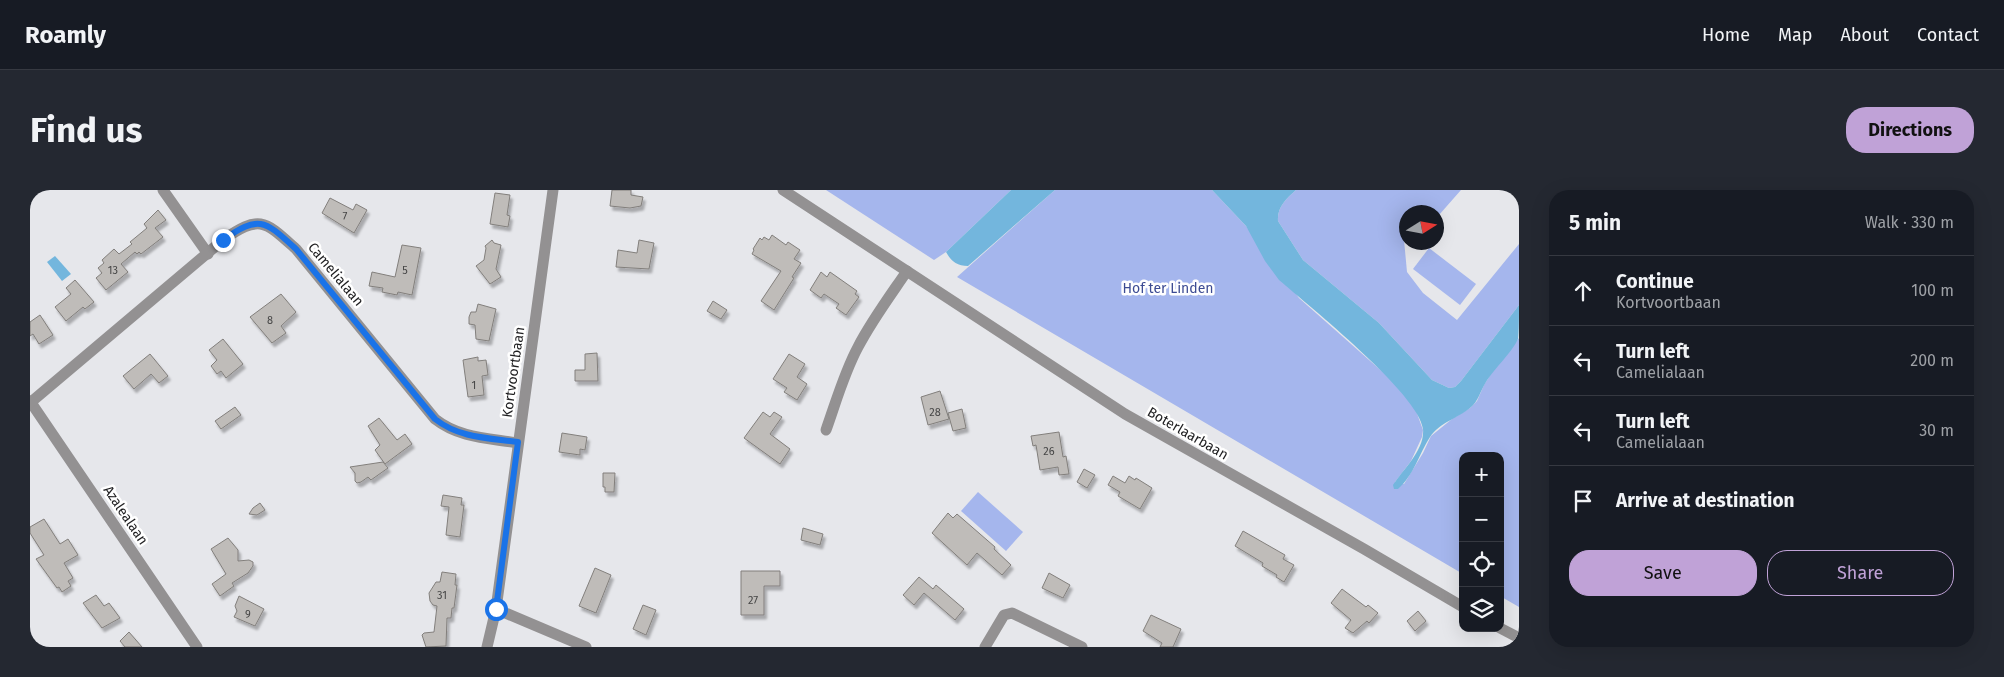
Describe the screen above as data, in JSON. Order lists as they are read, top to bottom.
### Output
{
  "streets": {
    "street": [
      "Camelialaan",
      "Kortvoortbaan",
      "Boterlaarbaan",
      "Azalealaan"
    ]
  },
  "crossings": [
    ["Camelialaan", "Kortvoortbaan"],
    ["Camelialaan", "Azalealaan"]
  ],
  "parks": ["Hof ter Linden"],
  "house_numbers": [
    "7",
    "13",
    "5",
    "8",
    "1",
    "28",
    "26",
    "31",
    "27",
    "9"
  ],
  "north": "right",
  "page": {
    "header": "Roamly",
    "nav": [
      "Home",
      "Map",
      "About",
      "Contact"
    ],
    "buttons": [
      "Directions",
      ["Save", "Share"]
    ],
    "title": "Find us",
    "heading": ["5 min", "Walk · 330 m"],
    "list": [
      ["Continue", "Kortvoortbaan", "100 m"],
      ["Turn left", "Camelialaan", "200 m"],
      ["Turn left", "Camelialaan", "30 m"],
      "Arrive at destination"
    ],
    "map_buttons": ["+", "−"]
  }
}
